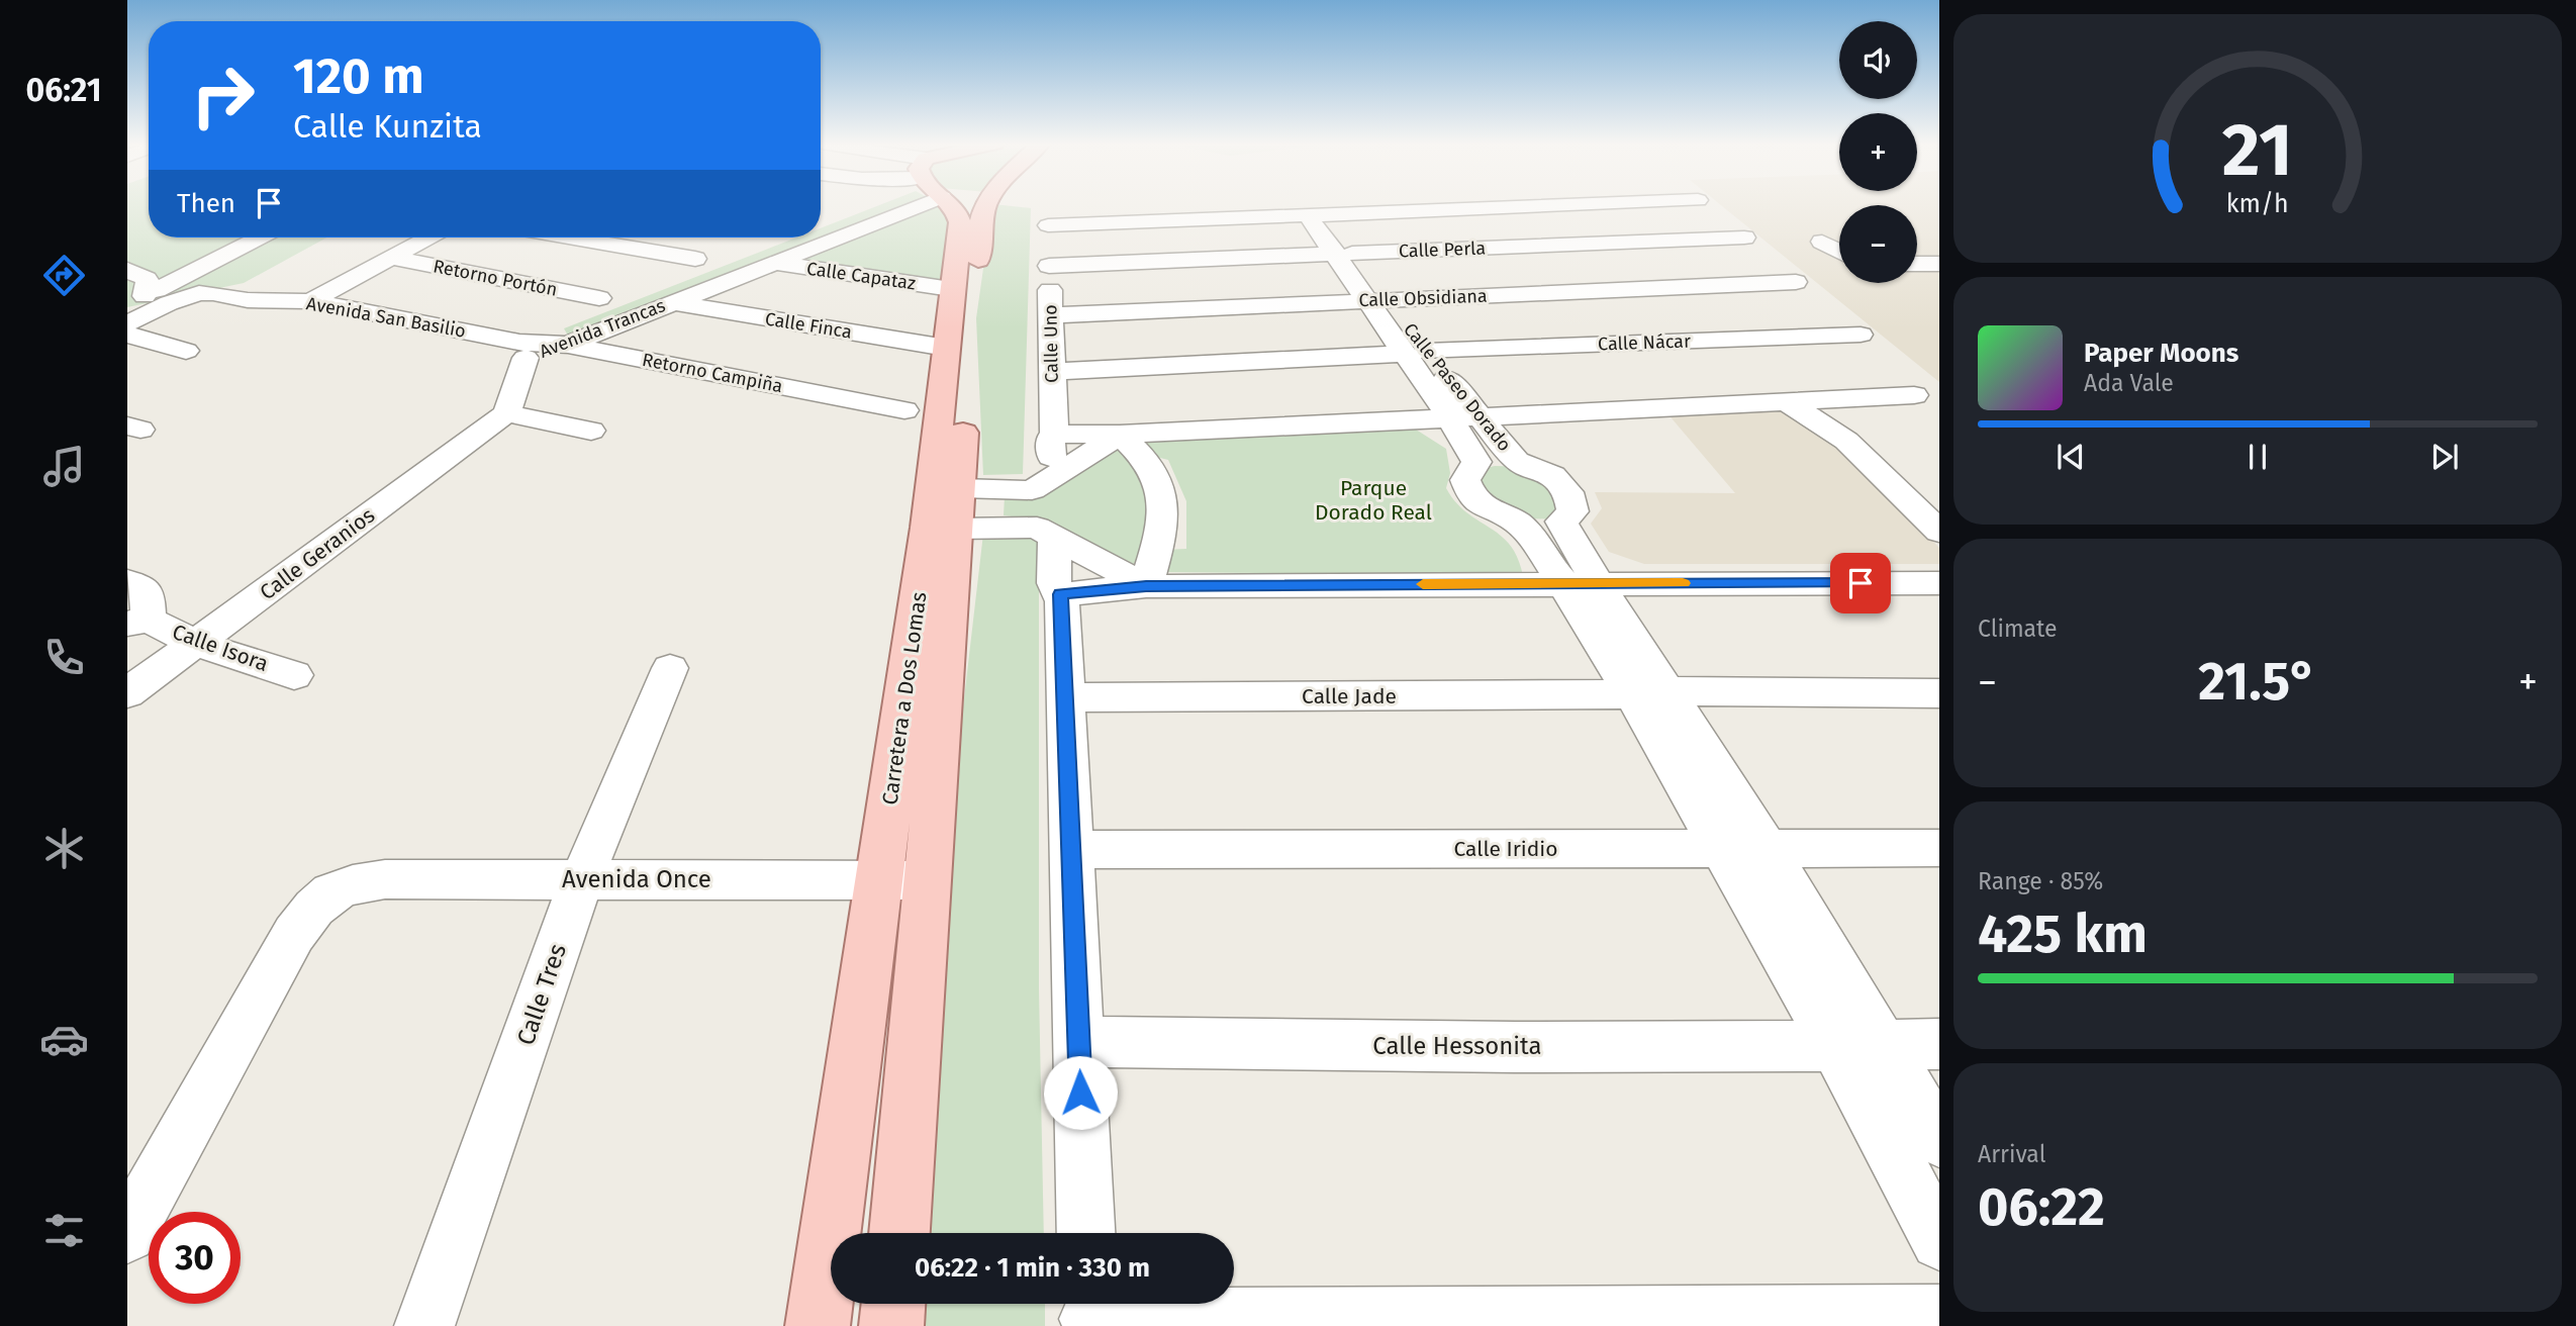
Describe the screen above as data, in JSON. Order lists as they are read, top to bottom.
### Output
{
  "streets": {
    "main road": ["Carretera a Dos Lomas"],
    "street": [
      "Calle Perla",
      "Calle Capataz",
      "Retorno Portón",
      "Calle Obsidiana",
      "Avenida San Basilio",
      "Calle Finca",
      "Avenida Trancas",
      "Calle Nácar",
      "Calle Uno",
      "Retorno Campiña",
      "Calle Paseo Dorado",
      "Calle Geranios",
      "Calle Isora",
      "Calle Jade",
      "Calle Iridio",
      "Avenida Once",
      "Calle Tres",
      "Calle Hessonita"
    ]
  },
  "crossings": [
    ["Calle Perla", "Calle Uno"],
    ["Calle Perla", "Calle Paseo Dorado"],
    ["Calle Capataz", "Avenida Trancas"],
    ["Calle Capataz", "Carretera a Dos Lomas"],
    ["Calle Obsidiana", "Calle Uno"],
    ["Calle Obsidiana", "Calle Paseo Dorado"],
    ["Avenida San Basilio", "Avenida Trancas"],
    ["Avenida San Basilio", "Retorno Campiña"],
    ["Calle Finca", "Avenida Trancas"],
    ["Calle Finca", "Carretera a Dos Lomas"],
    ["Avenida Trancas", "Retorno Campiña"],
    ["Calle Nácar", "Calle Uno"],
    ["Calle Nácar", "Calle Paseo Dorado"],
    ["Calle Uno", "Calle Paseo Dorado"],
    ["Retorno Campiña", "Carretera a Dos Lomas"],
    ["Calle Geranios", "Calle Isora"],
    ["Carretera a Dos Lomas", "Avenida Once"],
    ["Avenida Once", "Calle Tres"]
  ],
  "parks": ["Parque Dorado Real"],
  "page": {
    "tabs": "06:21",
    "map_buttons": ["+", "−"],
    "turn": ["120 m", "Calle Kunzita"],
    "then": "Then",
    "song": ["Paper Moons", "Ada Vale"],
    "tile": [
      "Climate",
      ["Range · 85%", "425 km"],
      ["Arrival", "06:22"]
    ],
    "heat": ["−", "21.5°", "+"],
    "limit": "30",
    "trip": "06:22 · 1 min · 330 m",
    "gauge": ["21", "km/h"]
  }
}
